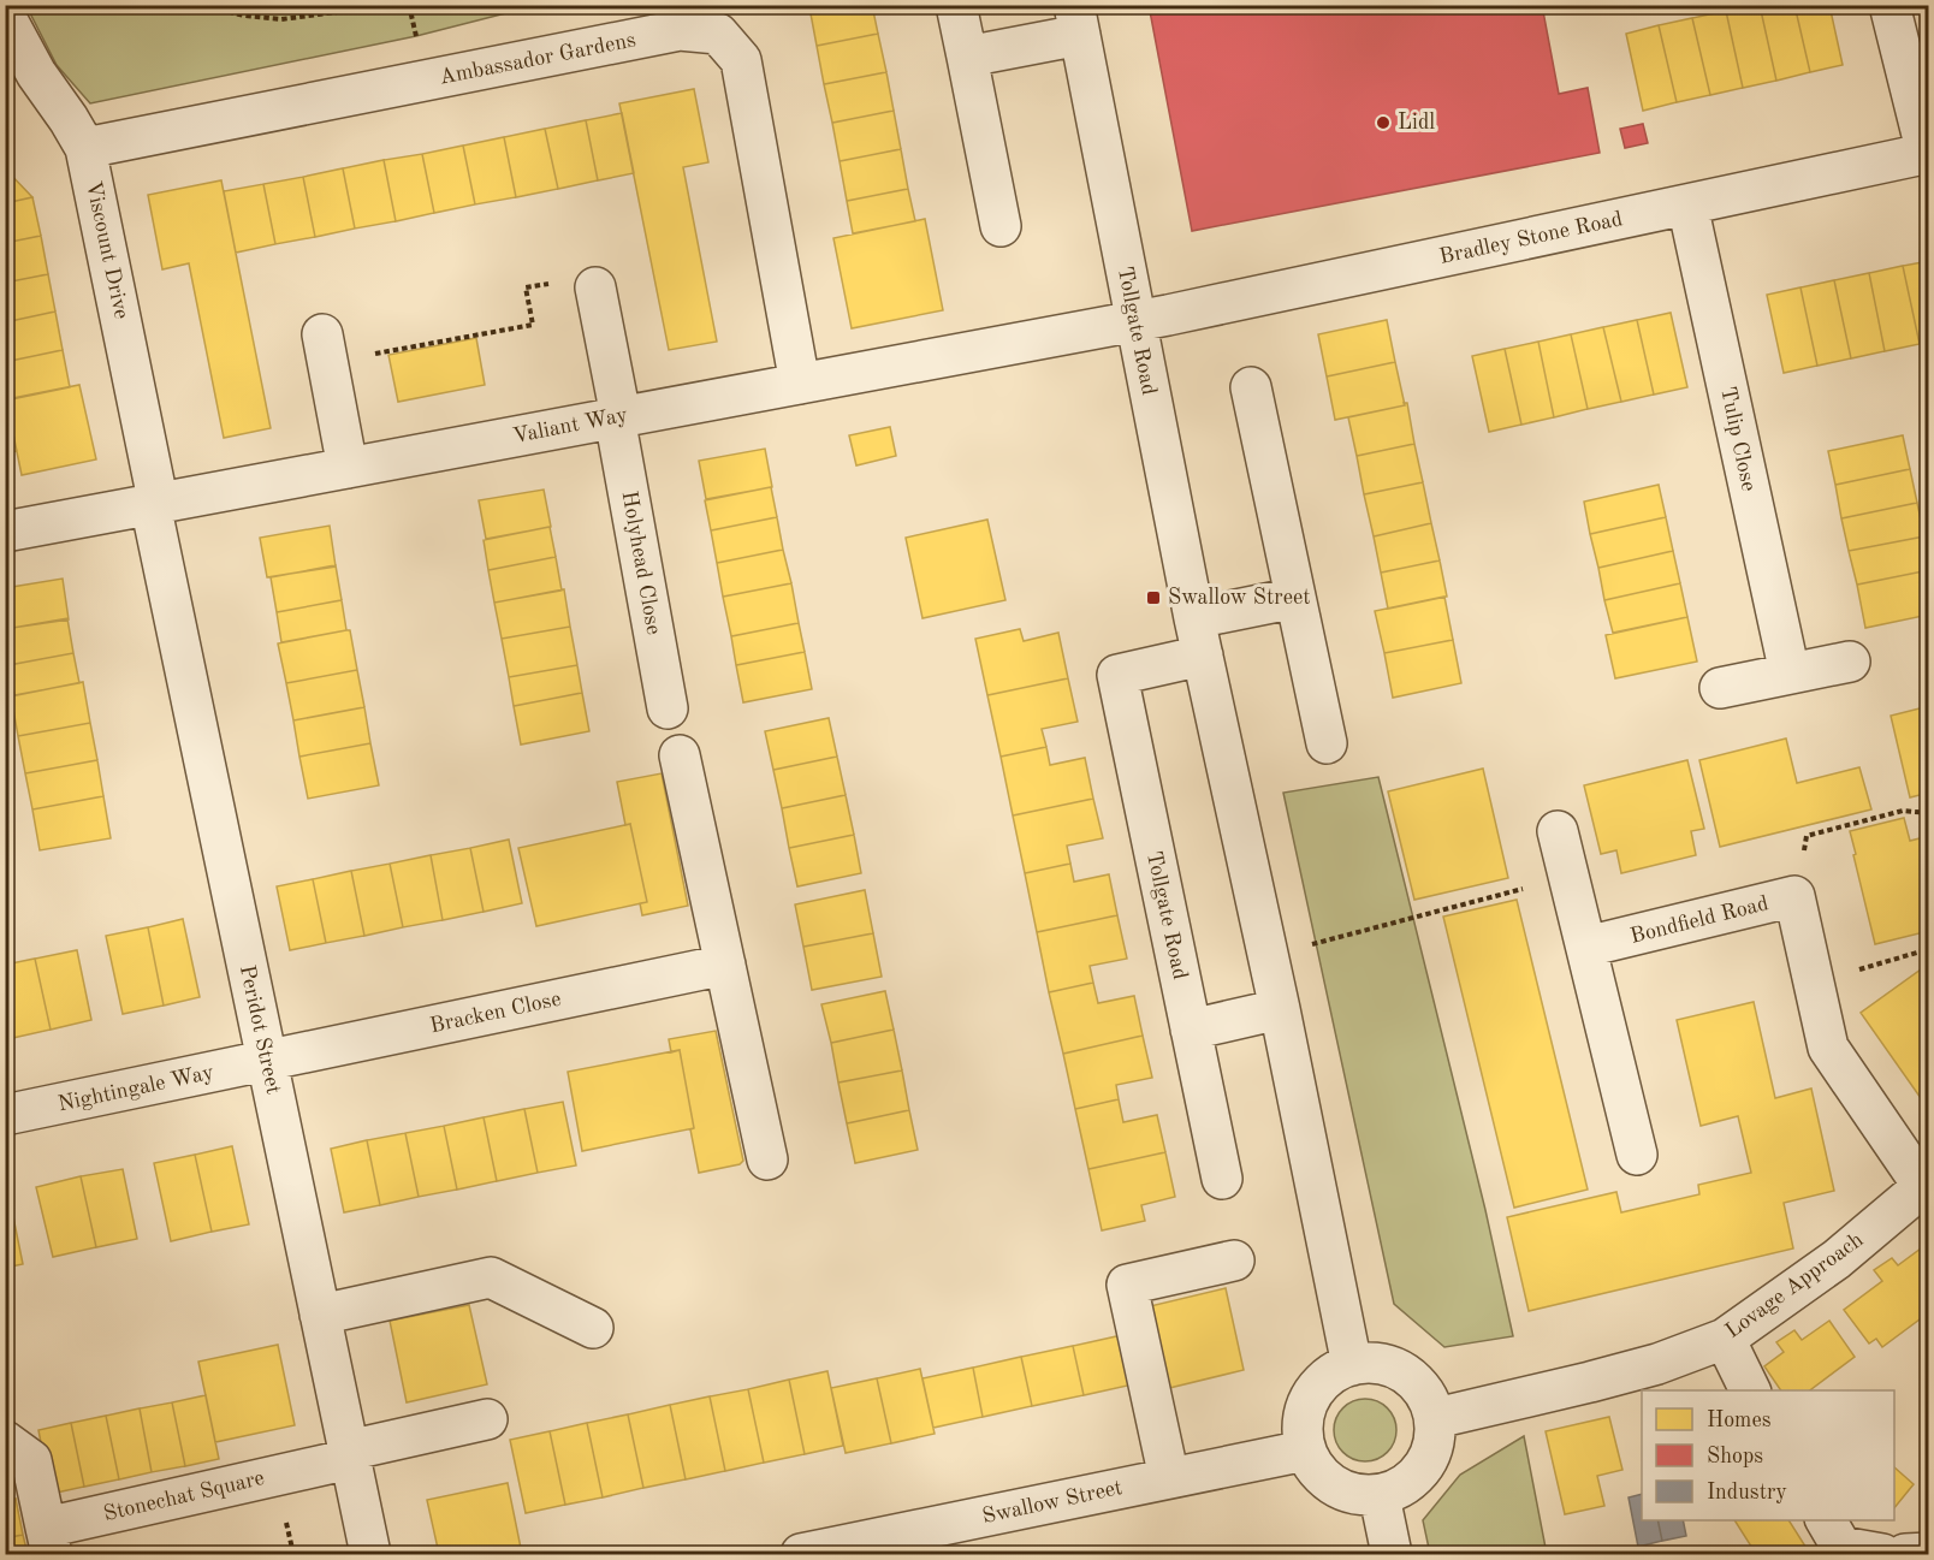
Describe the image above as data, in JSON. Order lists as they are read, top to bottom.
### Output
{
  "streets": {
    "street": [
      "Ambassador Gardens",
      "Bradley Stone Road",
      "Viscount Drive",
      "Tollgate Road",
      "Valiant Way",
      "Tulip Close",
      "Holyhead Close",
      "Bondfield Road",
      "Bracken Close",
      "Peridot Street",
      "Nightingale Way",
      "Lovage Approach",
      "Stonechat Square",
      "Swallow Street"
    ]
  },
  "crossings": [
    ["Ambassador Gardens", "Viscount Drive"],
    ["Ambassador Gardens", "Valiant Way"],
    ["Bradley Stone Road", "Tollgate Road"],
    ["Bradley Stone Road", "Valiant Way"],
    ["Bradley Stone Road", "Tulip Close"],
    ["Viscount Drive", "Valiant Way"],
    ["Viscount Drive", "Peridot Street"],
    ["Tollgate Road", "Valiant Way"],
    ["Tollgate Road", "Lovage Approach"],
    ["Tollgate Road", "Swallow Street"],
    ["Valiant Way", "Holyhead Close"],
    ["Valiant Way", "Peridot Street"],
    ["Bondfield Road", "Lovage Approach"],
    ["Bracken Close", "Peridot Street"],
    ["Bracken Close", "Nightingale Way"],
    ["Peridot Street", "Nightingale Way"],
    ["Peridot Street", "Stonechat Square"],
    ["Lovage Approach", "Swallow Street"]
  ],
  "places": {
    "other": ["Lidl"],
    "transit": ["Swallow Street"]
  },
  "legend": ["Homes", "Shops", "Industry"]
}
